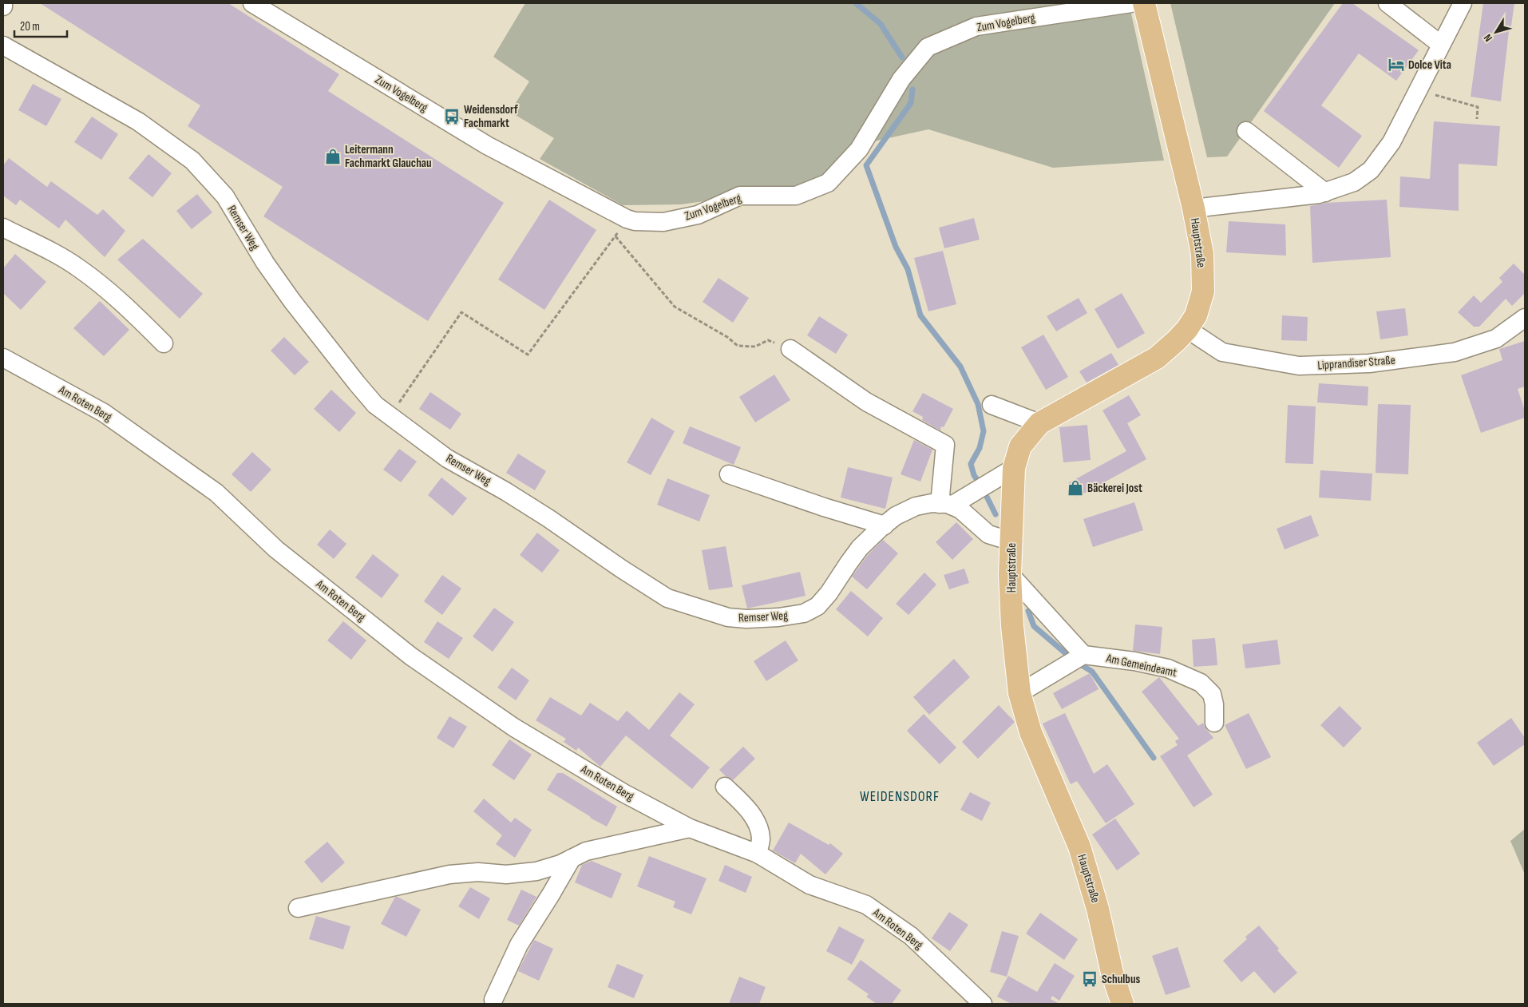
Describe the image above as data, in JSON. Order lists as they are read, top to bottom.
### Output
{
  "streets": {
    "main road": ["Hauptstraße"],
    "street": [
      "Zum Vogelberg",
      "Remser Weg",
      "Lipprandiser Straße",
      "Am Roten Berg",
      "Am Gemeindeamt"
    ]
  },
  "crossings": [
    ["Hauptstraße", "Lipprandiser Straße"]
  ],
  "districts": ["WEIDENSDORF"],
  "places": {
    "hotel": ["Dolce Vita"],
    "bus stop": ["Weidensdorf Fachmarkt", "Schulbus"],
    "shop": ["Leitermann Fachmarkt Glauchau", "Bäckerei Jost"]
  },
  "scale_bar": "20 m",
  "north": "bottom left"
}
